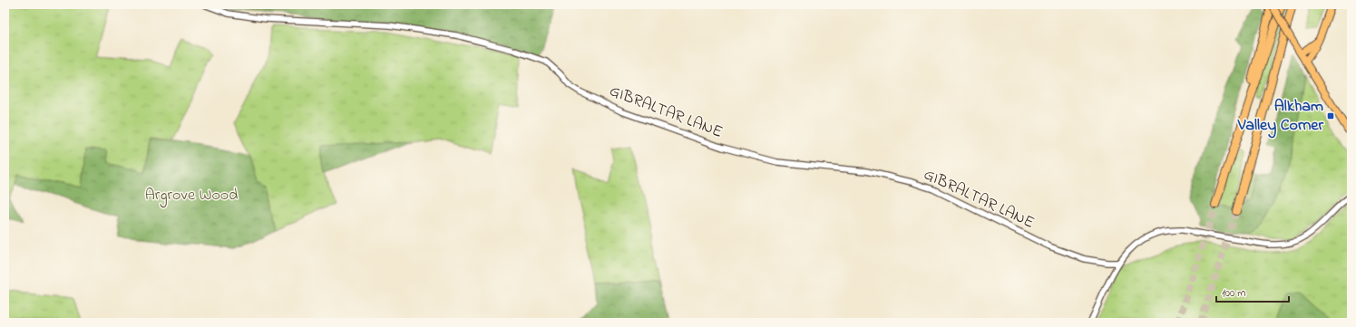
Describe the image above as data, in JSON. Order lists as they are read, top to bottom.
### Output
{
  "streets": {
    "street": ["GIBRALTAR LANE"]
  },
  "parks": ["Argrove Wood"],
  "places": {
    "transit": ["Alkham Valley Corner"]
  },
  "scale_bar": "100 m"
}
